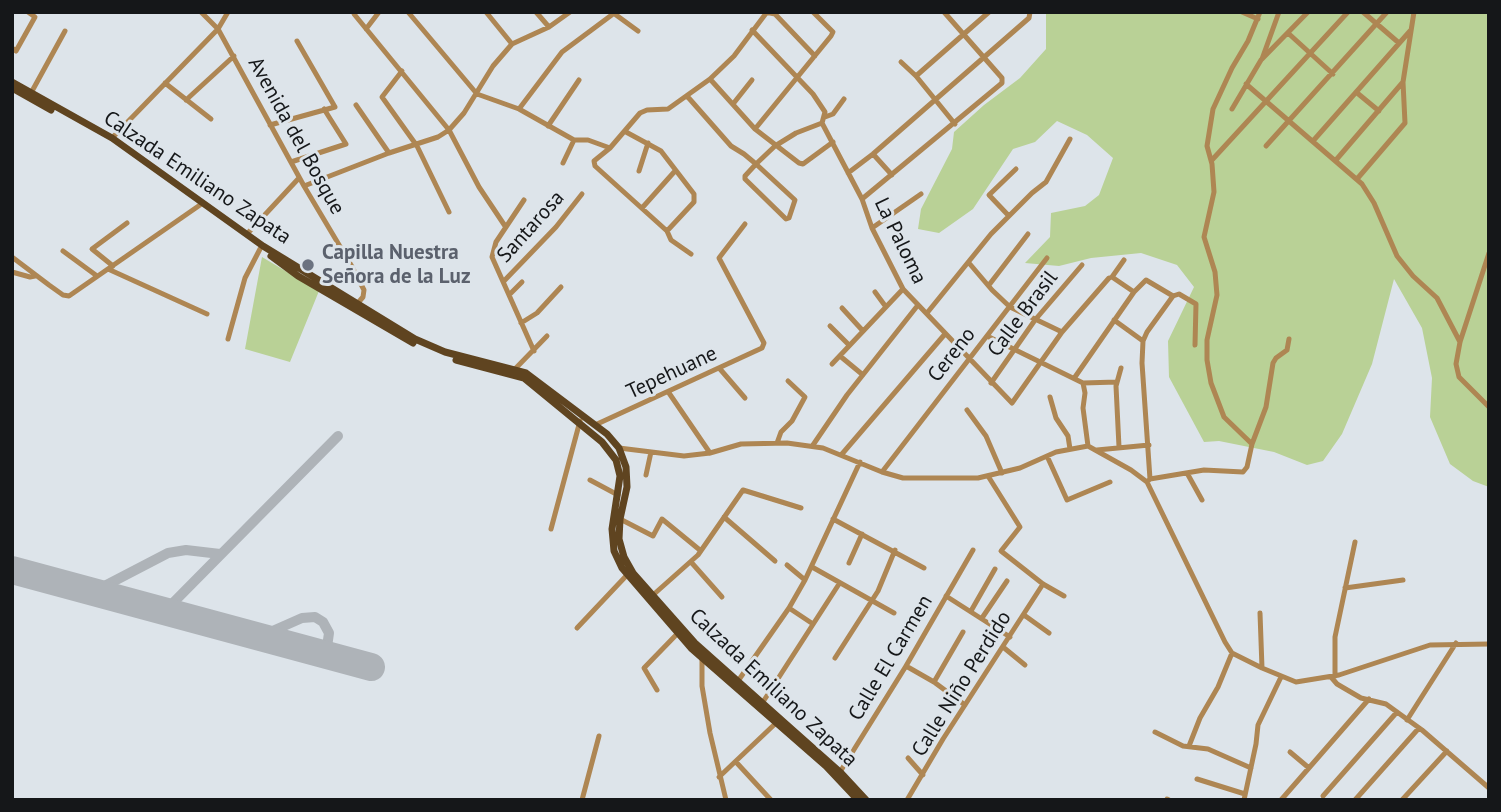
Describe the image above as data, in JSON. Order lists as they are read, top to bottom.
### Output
{
  "streets": {
    "main road": ["Calzada Emiliano Zapata"],
    "street": [
      "Avenida del Bosque",
      "Santarosa",
      "La Paloma",
      "Calle Brasil",
      "Cereno",
      "Tepehuane",
      "Calle El Carmen",
      "Calle Niño Perdido"
    ]
  },
  "crossings": [
    ["Avenida del Bosque", "Calzada Emiliano Zapata"],
    ["Calzada Emiliano Zapata", "Tepehuane"],
    ["Calzada Emiliano Zapata", "Calle El Carmen"],
    ["La Paloma", "Calle Brasil"],
    ["La Paloma", "Cereno"]
  ],
  "places": ["Capilla Nuestra Señora de la Luz"]
}
